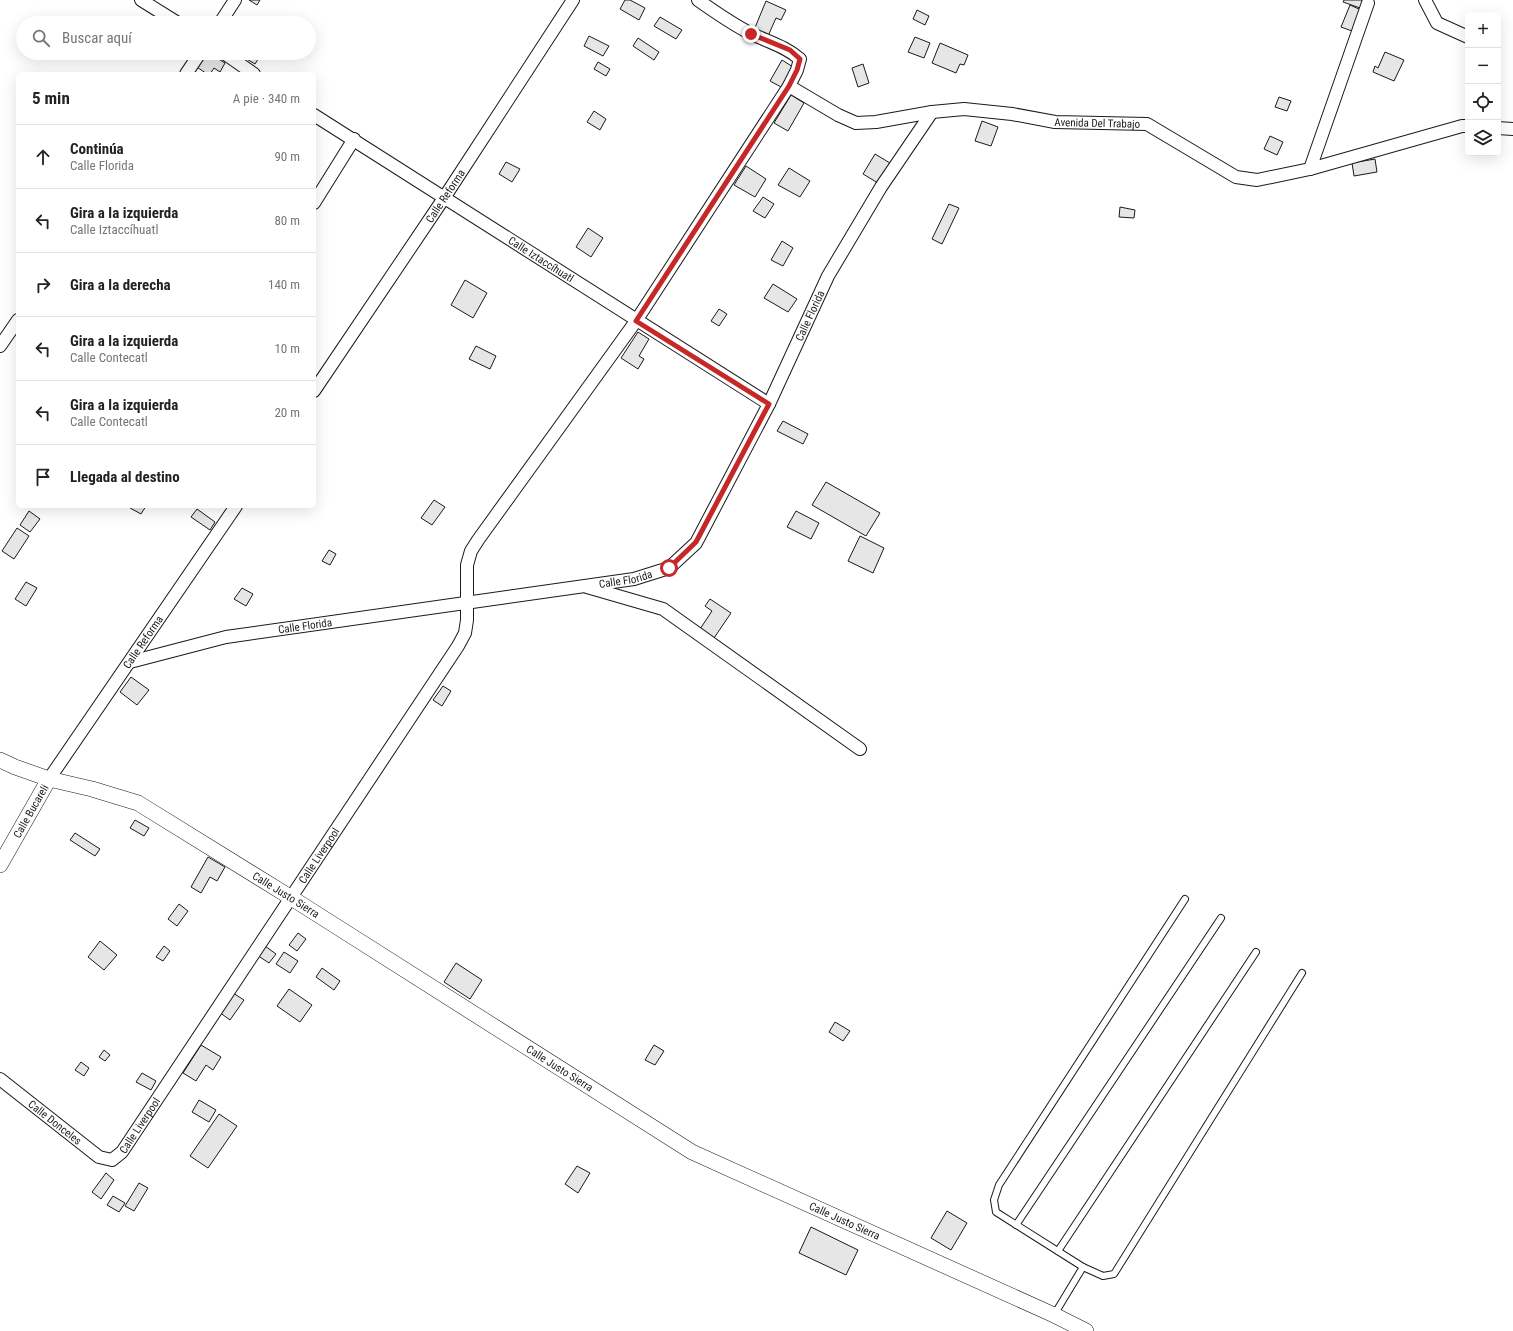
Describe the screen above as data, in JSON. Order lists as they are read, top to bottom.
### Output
{
  "streets": {
    "street": [
      "Avenida Del Trabajo",
      "Calle Reforma",
      "Calle Iztaccíhuatl",
      "Calle Florida",
      "Calle Bucareli",
      "Calle Liverpool",
      "Calle Justo Sierra",
      "Calle Donceles"
    ]
  },
  "crossings": [
    ["Avenida Del Trabajo", "Calle Florida"],
    ["Avenida Del Trabajo", "Calle Liverpool"],
    ["Calle Reforma", "Calle Iztaccíhuatl"],
    ["Calle Reforma", "Calle Florida"],
    ["Calle Reforma", "Calle Bucareli"],
    ["Calle Reforma", "Calle Justo Sierra"],
    ["Calle Iztaccíhuatl", "Calle Florida"],
    ["Calle Iztaccíhuatl", "Calle Liverpool"],
    ["Calle Florida", "Calle Liverpool"],
    ["Calle Bucareli", "Calle Justo Sierra"],
    ["Calle Liverpool", "Calle Justo Sierra"],
    ["Calle Liverpool", "Calle Donceles"]
  ],
  "page": {
    "map_buttons": ["+", "−"],
    "search": "Buscar aquí",
    "heading": ["5 min", "A pie · 340 m"],
    "list": [
      ["Continúa", "Calle Florida", "90 m"],
      ["Gira a la izquierda", "Calle Iztaccíhuatl", "80 m"],
      ["Gira a la derecha", "140 m"],
      ["Gira a la izquierda", "Calle Contecatl", "10 m"],
      ["Gira a la izquierda", "Calle Contecatl", "20 m"],
      "Llegada al destino"
    ]
  }
}
